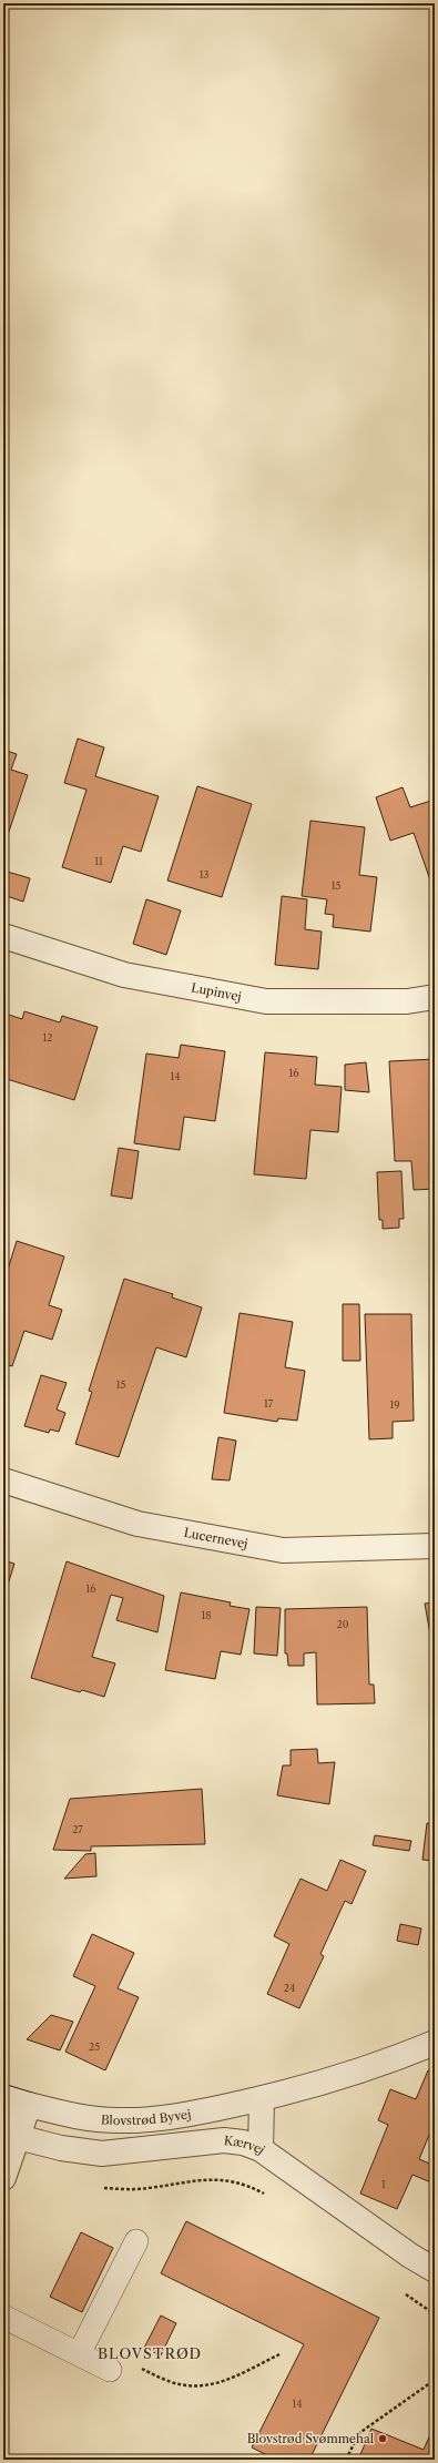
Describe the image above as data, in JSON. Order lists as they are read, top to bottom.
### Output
{
  "streets": {
    "street": [
      "Lupinvej",
      "Lucernevej",
      "Blovstrød Byvej",
      "Kærvej"
    ]
  },
  "districts": ["BLOVSTRØD"],
  "places": ["Blovstrød Svømmehal"],
  "house_numbers": [
    "11",
    "13",
    "15",
    "12",
    "16",
    "14",
    "15",
    "17",
    "19",
    "16",
    "18",
    "20",
    "27",
    "24",
    "25",
    "1",
    "14"
  ]
}
